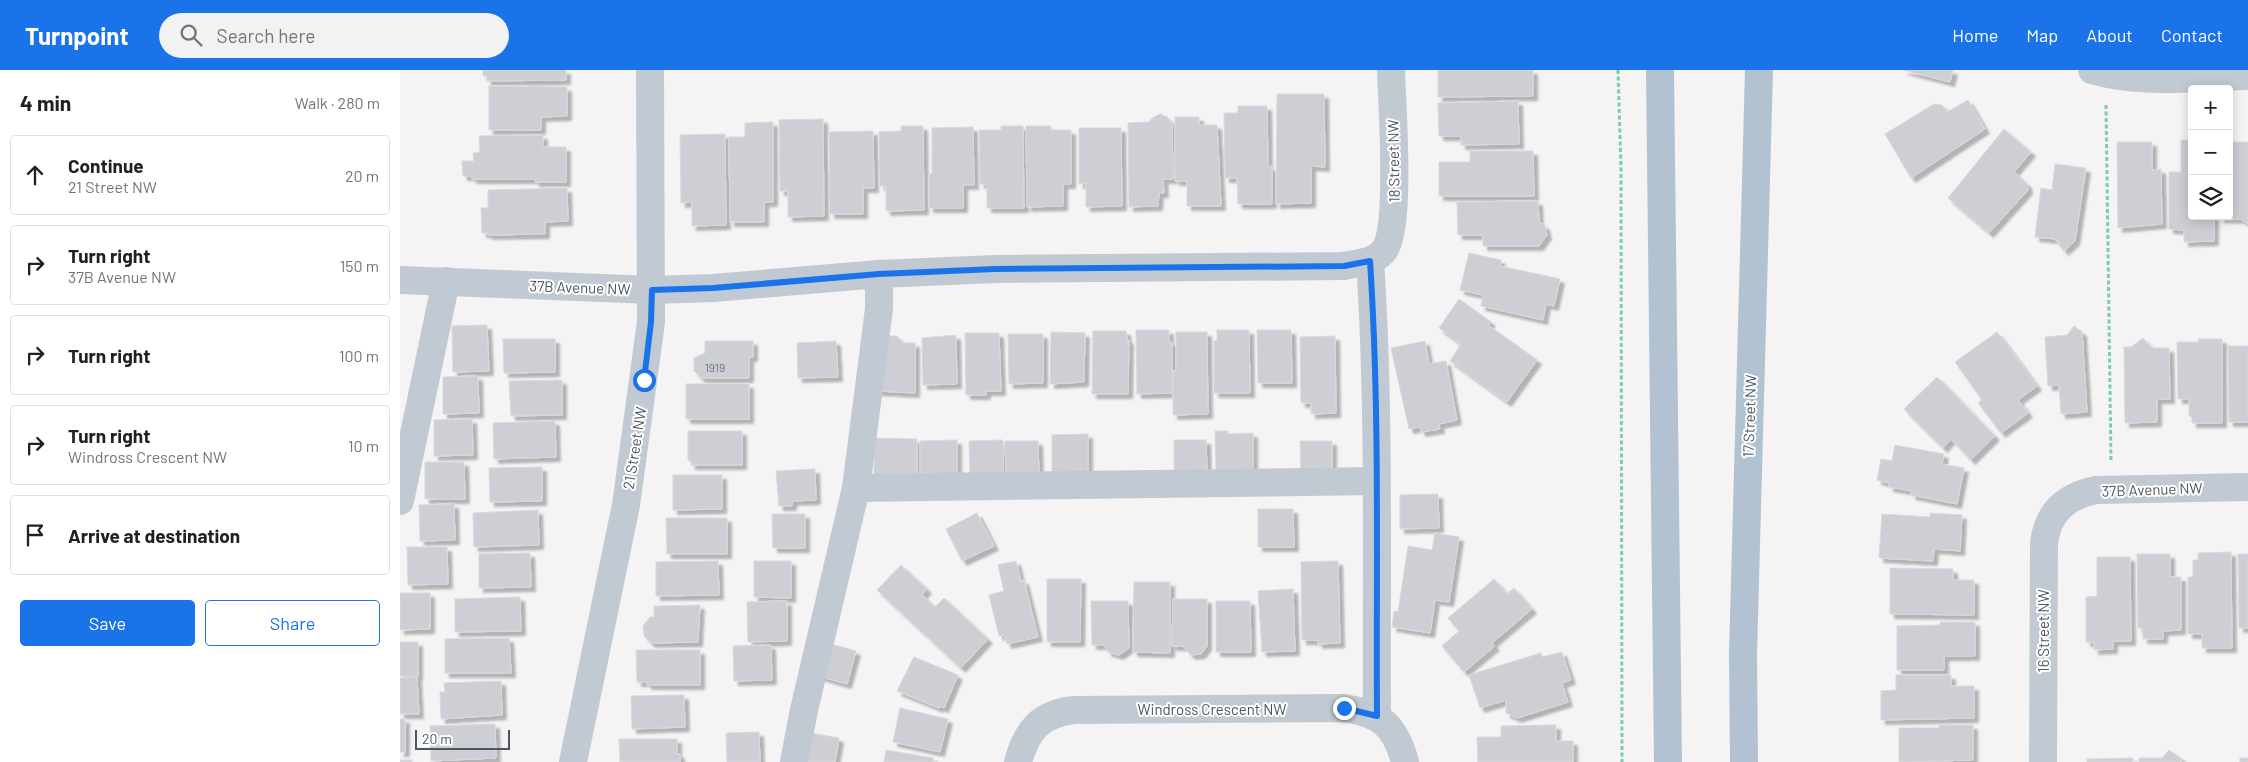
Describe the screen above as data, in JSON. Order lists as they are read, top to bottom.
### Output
{
  "streets": {
    "main road": ["17 Street NW"],
    "street": [
      "18 Street NW",
      "37B Avenue NW",
      "21 Street NW",
      "16 Street NW",
      "Windross Crescent NW"
    ]
  },
  "crossings": [
    ["18 Street NW", "37B Avenue NW"],
    ["18 Street NW", "Windross Crescent NW"],
    ["37B Avenue NW", "21 Street NW"],
    ["37B Avenue NW", "16 Street NW"]
  ],
  "house_numbers": ["1919"],
  "scale_bar": "20 m",
  "page": {
    "header": "Turnpoint",
    "search": "Search here",
    "nav": [
      "Home",
      "Map",
      "About",
      "Contact"
    ],
    "heading": ["4 min", "Walk · 280 m"],
    "map_buttons": ["+", "−"],
    "list": [
      ["Continue", "21 Street NW", "20 m"],
      ["Turn right", "37B Avenue NW", "150 m"],
      ["Turn right", "100 m"],
      ["Turn right", "Windross Crescent NW", "10 m"],
      "Arrive at destination"
    ],
    "buttons": ["Save", "Share"],
    "scale": "20 m"
  }
}
